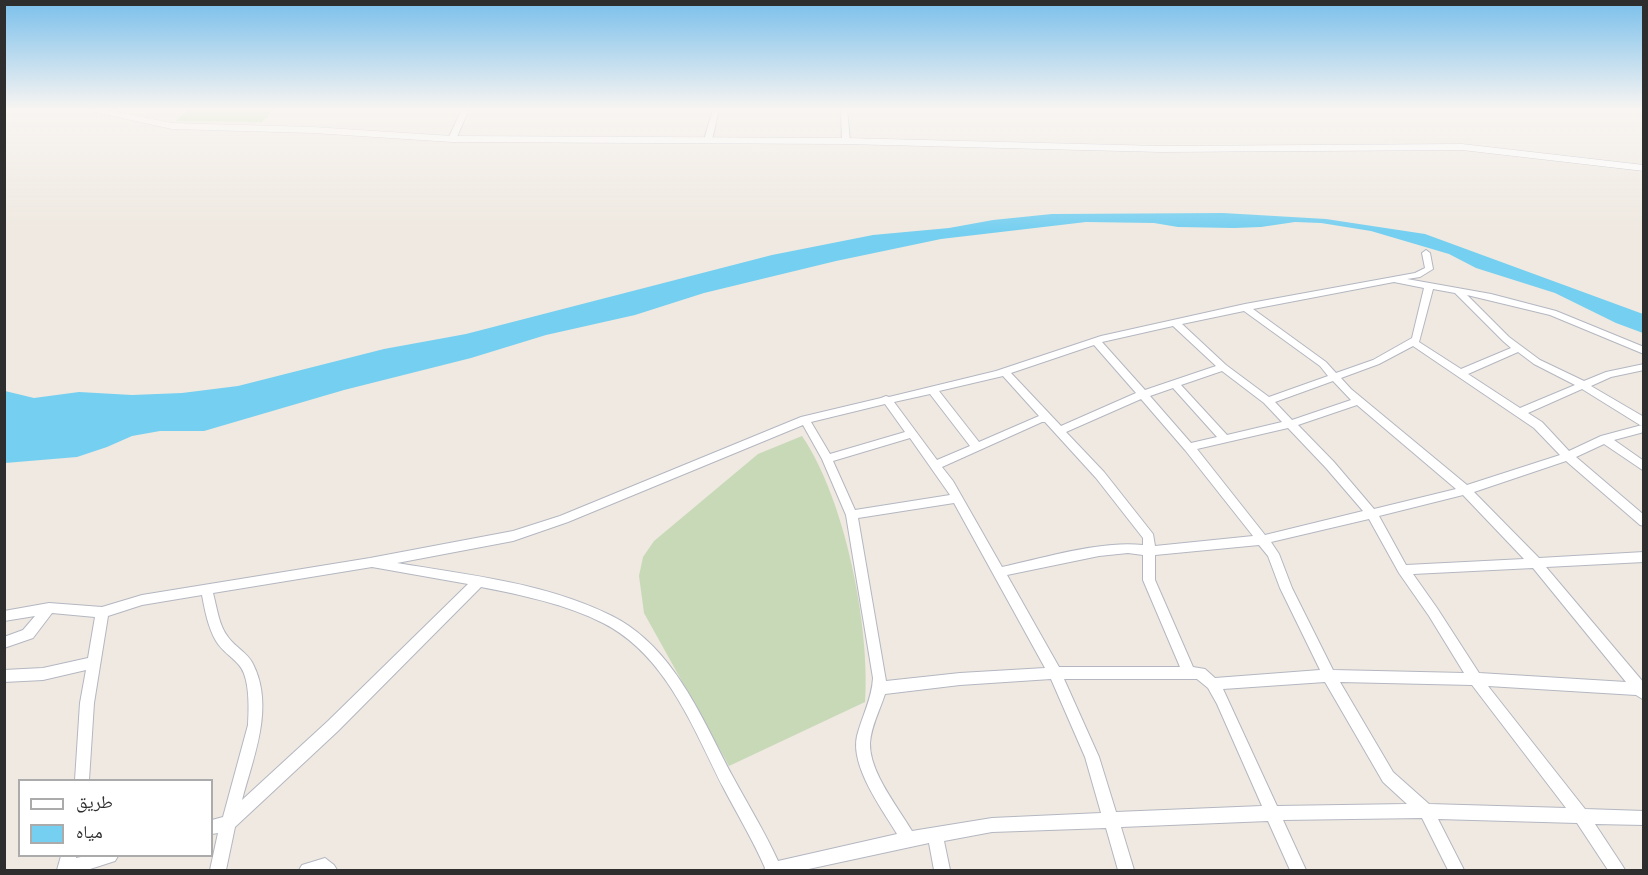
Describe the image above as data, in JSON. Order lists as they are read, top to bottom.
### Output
{
  "legend": ["طريق", "مياه"]
}
